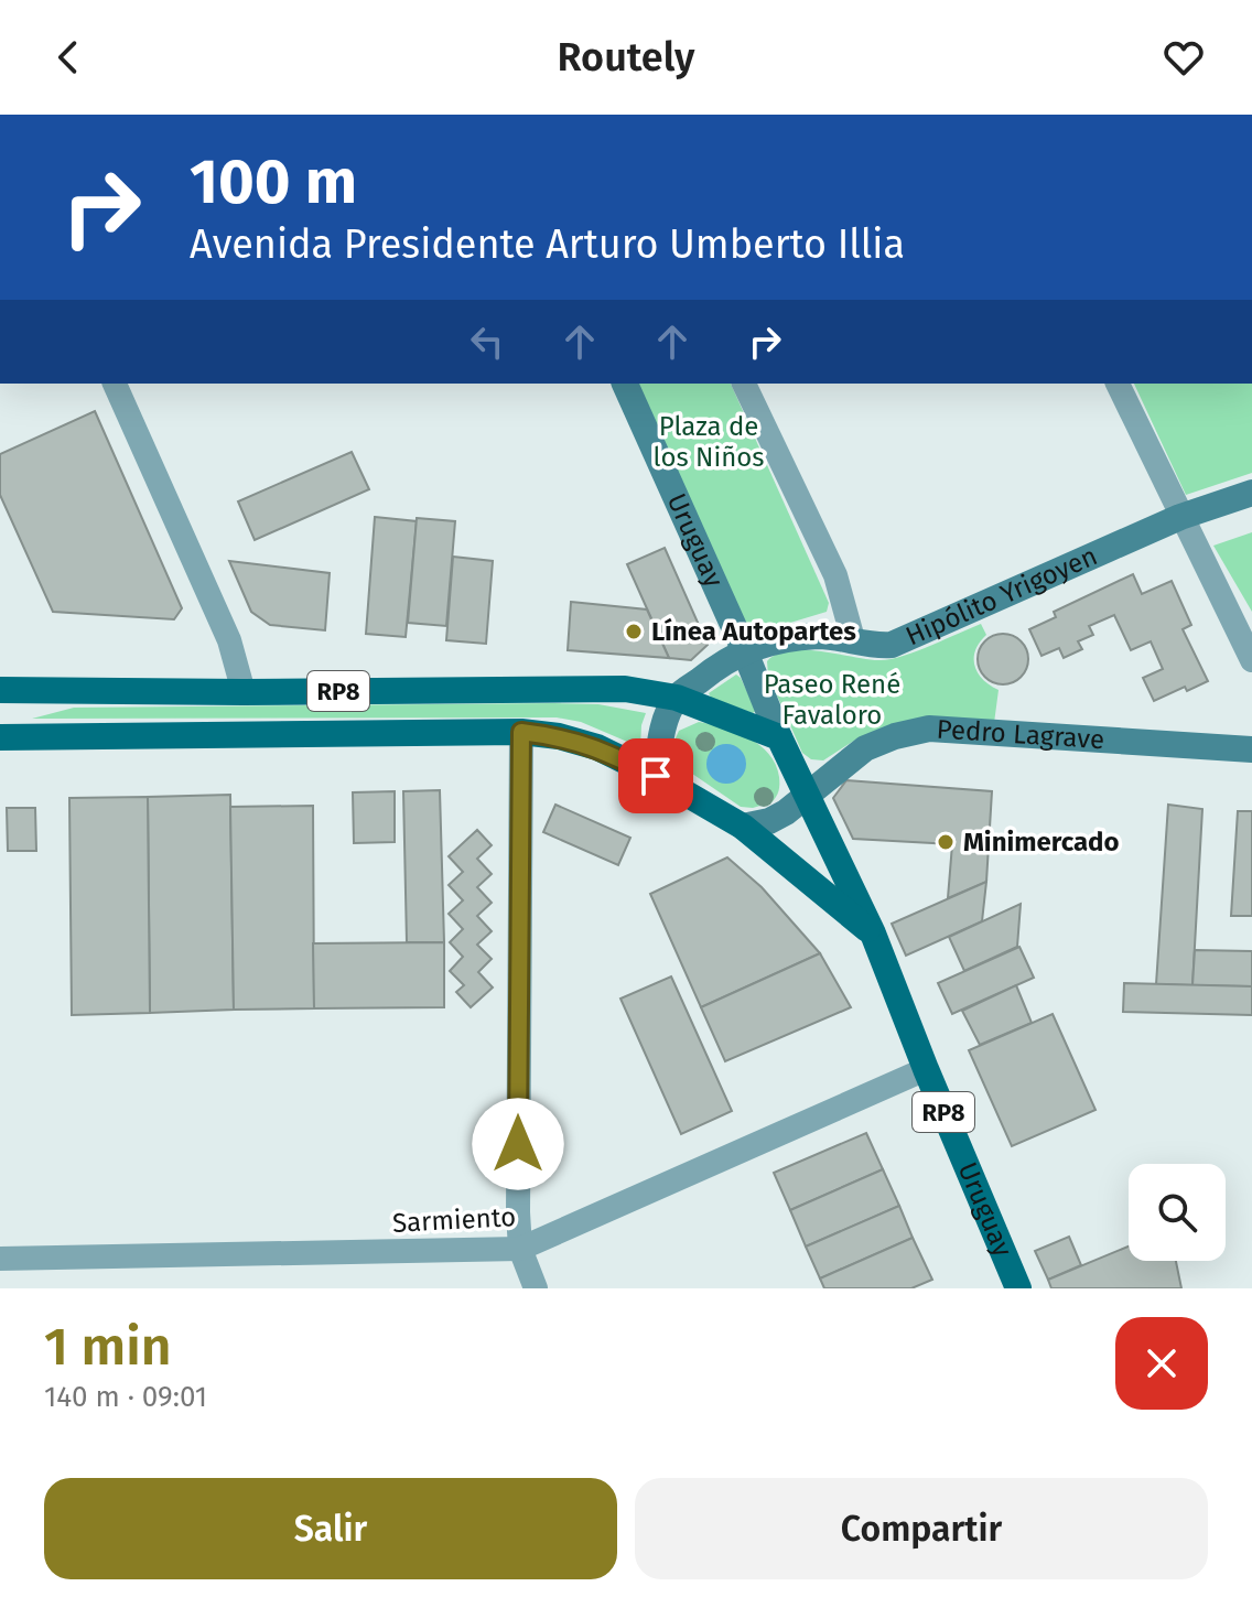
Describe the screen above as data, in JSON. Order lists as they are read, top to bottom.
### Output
{
  "streets": {
    "main road": ["Uruguay", "RP8"],
    "street": ["Hipólito Yrigoyen", "Pedro Lagrave", "Sarmiento"]
  },
  "crossings": [
    ["Uruguay", "Hipólito Yrigoyen"],
    ["Uruguay", "RP8"],
    ["Uruguay", "Sarmiento"],
    ["RP8", "Pedro Lagrave"]
  ],
  "parks": ["Plaza de los Niños", "Paseo René Favaloro"],
  "places": ["Línea Autopartes", "Minimercado"],
  "page": {
    "header": "Routely",
    "turn": ["100 m", "Avenida Presidente Arturo Umberto Illia"],
    "heading": ["1 min", "140 m · 09:01"],
    "buttons": ["Salir", "Compartir"]
  }
}
